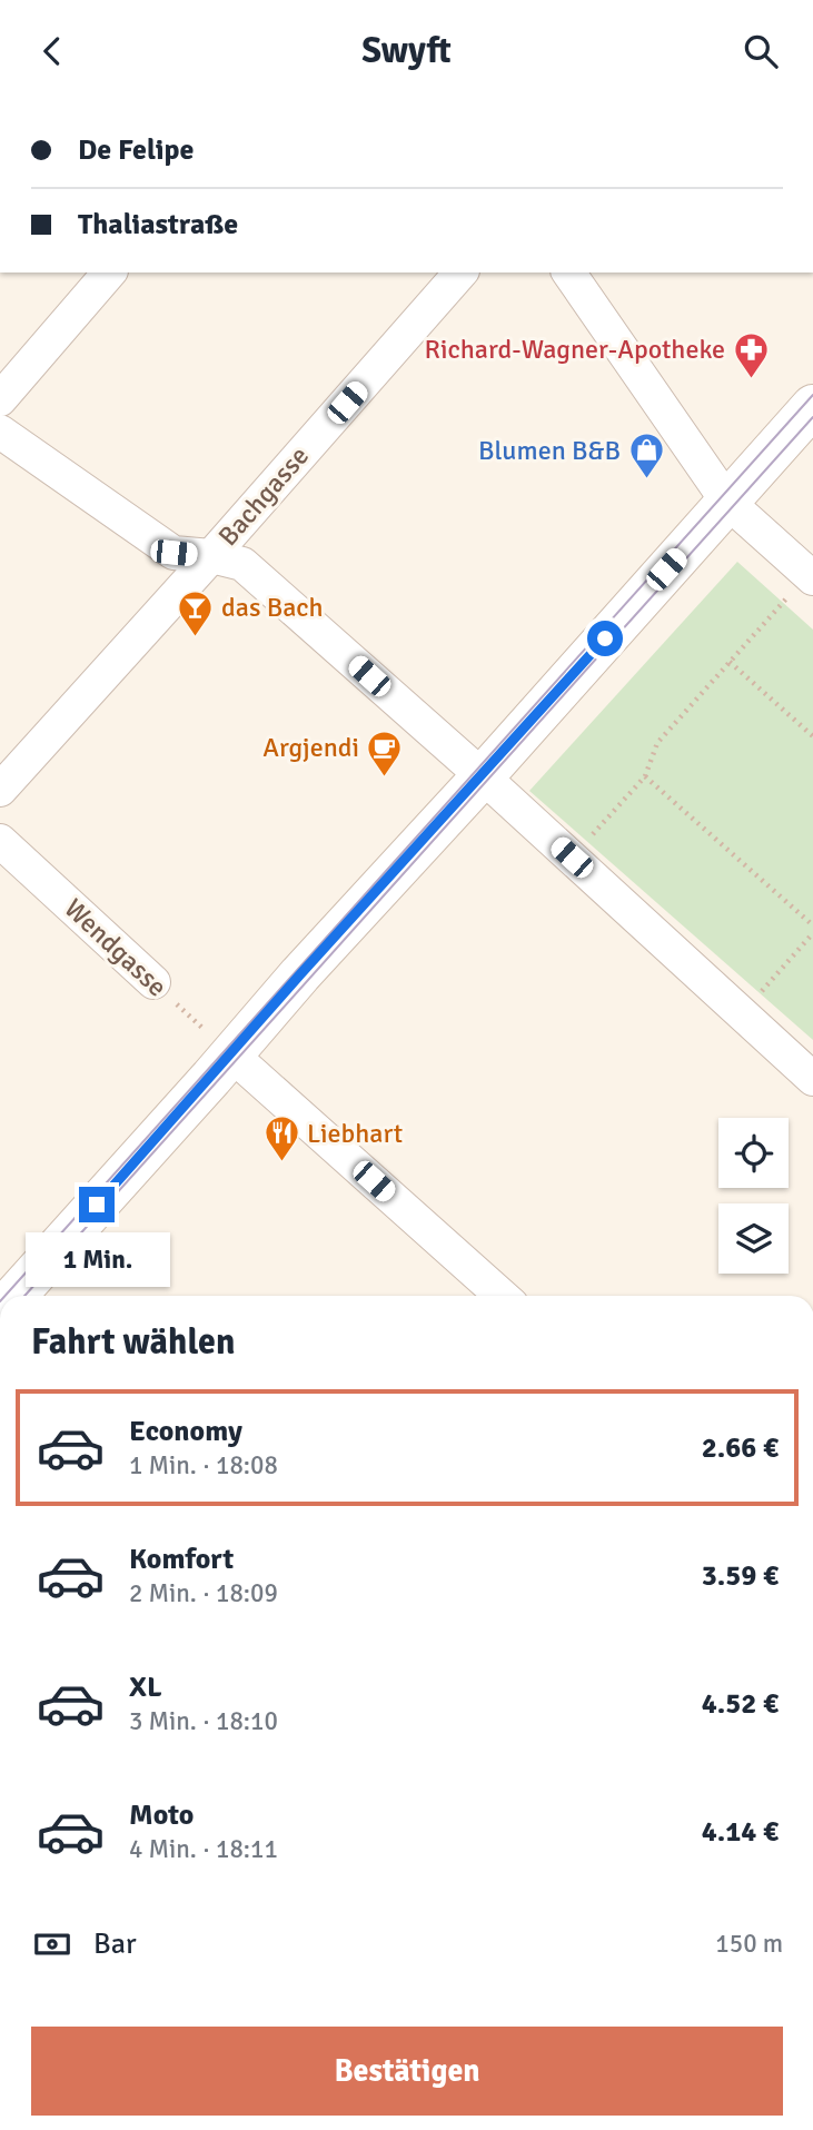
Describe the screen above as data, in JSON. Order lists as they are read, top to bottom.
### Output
{
  "streets": {
    "street": ["Bachgasse", "Wendgasse"]
  },
  "places": {
    "pharmacy": ["Richard-Wagner-Apotheke"],
    "shop": ["Blumen B&B"],
    "bar": ["das Bach"],
    "cafe": ["Argjendi"],
    "restaurant": ["Liebhart"]
  },
  "page": {
    "header": "Swyft",
    "banner": ["De Felipe", "Thaliastraße"],
    "bubble": "1 Min.",
    "heading": "Fahrt wählen",
    "list": [
      {
        "name": "Economy",
        "note": "1 Min. · 18:08",
        "value": "2.66 €"
      },
      {
        "name": "Komfort",
        "note": "2 Min. · 18:09",
        "value": "3.59 €"
      },
      {
        "name": "XL",
        "note": "3 Min. · 18:10",
        "value": "4.52 €"
      },
      {
        "name": "Moto",
        "note": "4 Min. · 18:11",
        "value": "4.14 €"
      }
    ],
    "pay": ["Bar", "150 m"],
    "buttons": "Bestätigen"
  }
}
